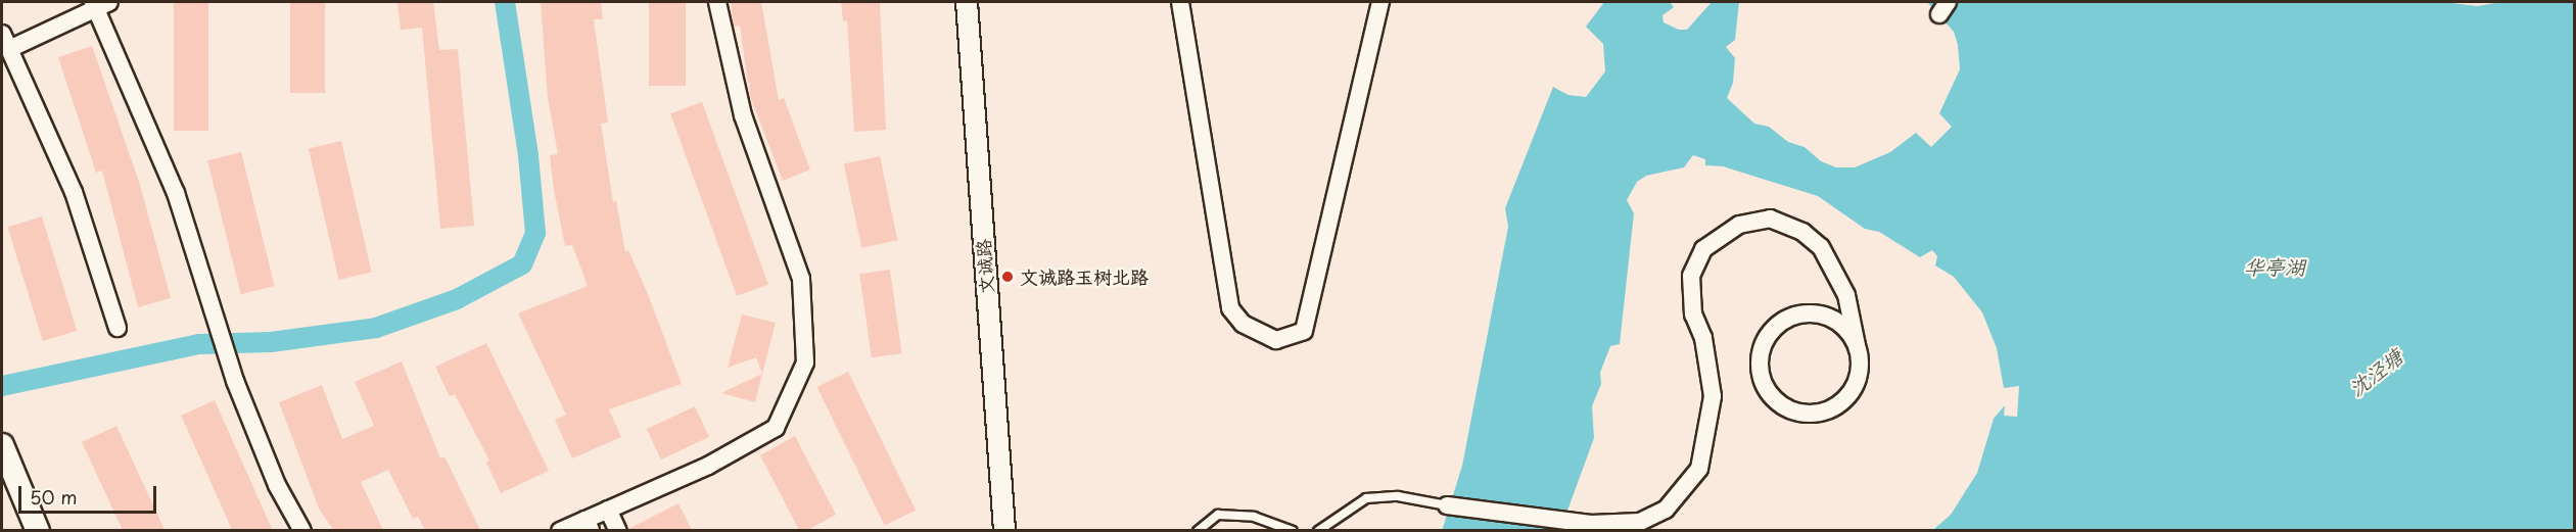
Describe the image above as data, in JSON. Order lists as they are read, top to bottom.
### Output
{
  "streets": {
    "street": ["文诚路"]
  },
  "water": ["华亭湖", "沈泾塘"],
  "places": ["文诚路玉树北路"],
  "scale_bar": "50 m"
}
